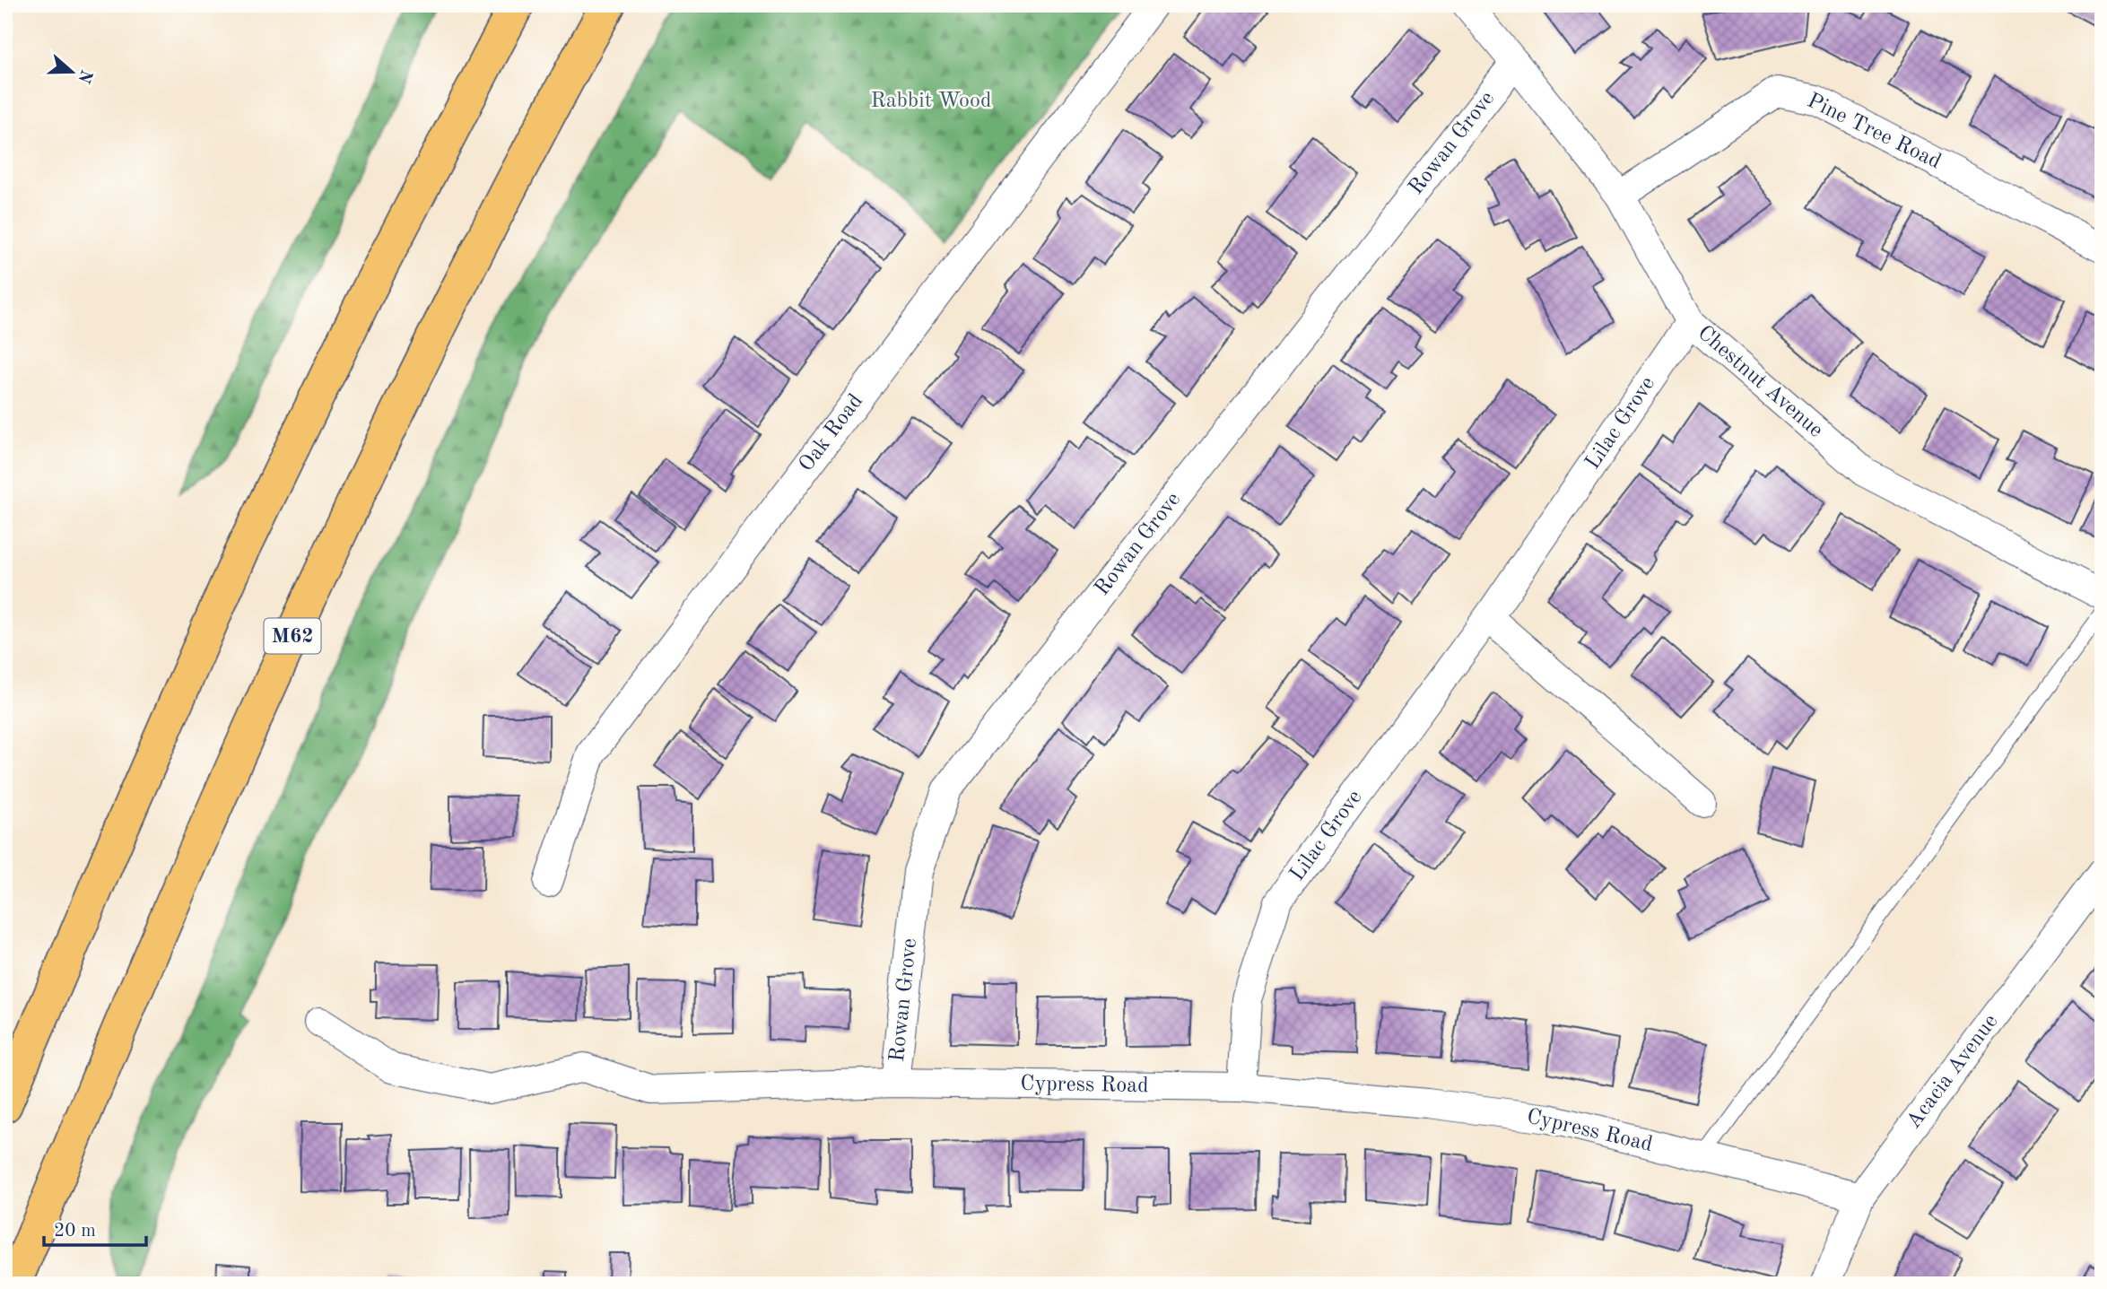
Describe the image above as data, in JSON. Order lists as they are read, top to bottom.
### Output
{
  "streets": {
    "highway": ["M62"],
    "street": [
      "Pine Tree Road",
      "Rowan Grove",
      "Chestnut Avenue",
      "Lilac Grove",
      "Oak Road",
      "Acacia Avenue",
      "Cypress Road"
    ]
  },
  "crossings": [
    ["Pine Tree Road", "Chestnut Avenue"],
    ["Rowan Grove", "Chestnut Avenue"],
    ["Rowan Grove", "Cypress Road"],
    ["Chestnut Avenue", "Lilac Grove"],
    ["Lilac Grove", "Cypress Road"],
    ["Acacia Avenue", "Cypress Road"]
  ],
  "parks": ["Rabbit Wood"],
  "scale_bar": "20 m",
  "north": "right"
}
